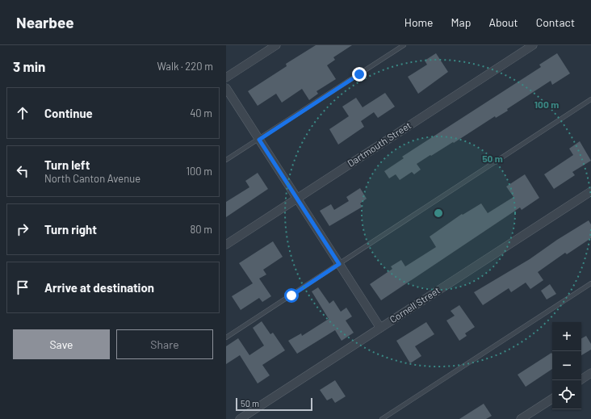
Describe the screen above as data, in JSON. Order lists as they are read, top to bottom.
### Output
{
  "streets": {
    "street": ["Dartmouth Street", "Cornell Street"]
  },
  "scale_bar": "50 m",
  "page": {
    "header": "Nearbee",
    "nav": [
      "Home",
      "Map",
      "About",
      "Contact"
    ],
    "heading": ["3 min", "Walk · 220 m"],
    "list": [
      ["Continue", "40 m"],
      ["Turn left", "North Canton Avenue", "100 m"],
      ["Turn right", "80 m"],
      "Arrive at destination"
    ],
    "buttons": ["Save", "Share"],
    "map_buttons": ["+", "−"],
    "scale": "50 m"
  },
  "rings": ["100 m", "50 m"]
}
